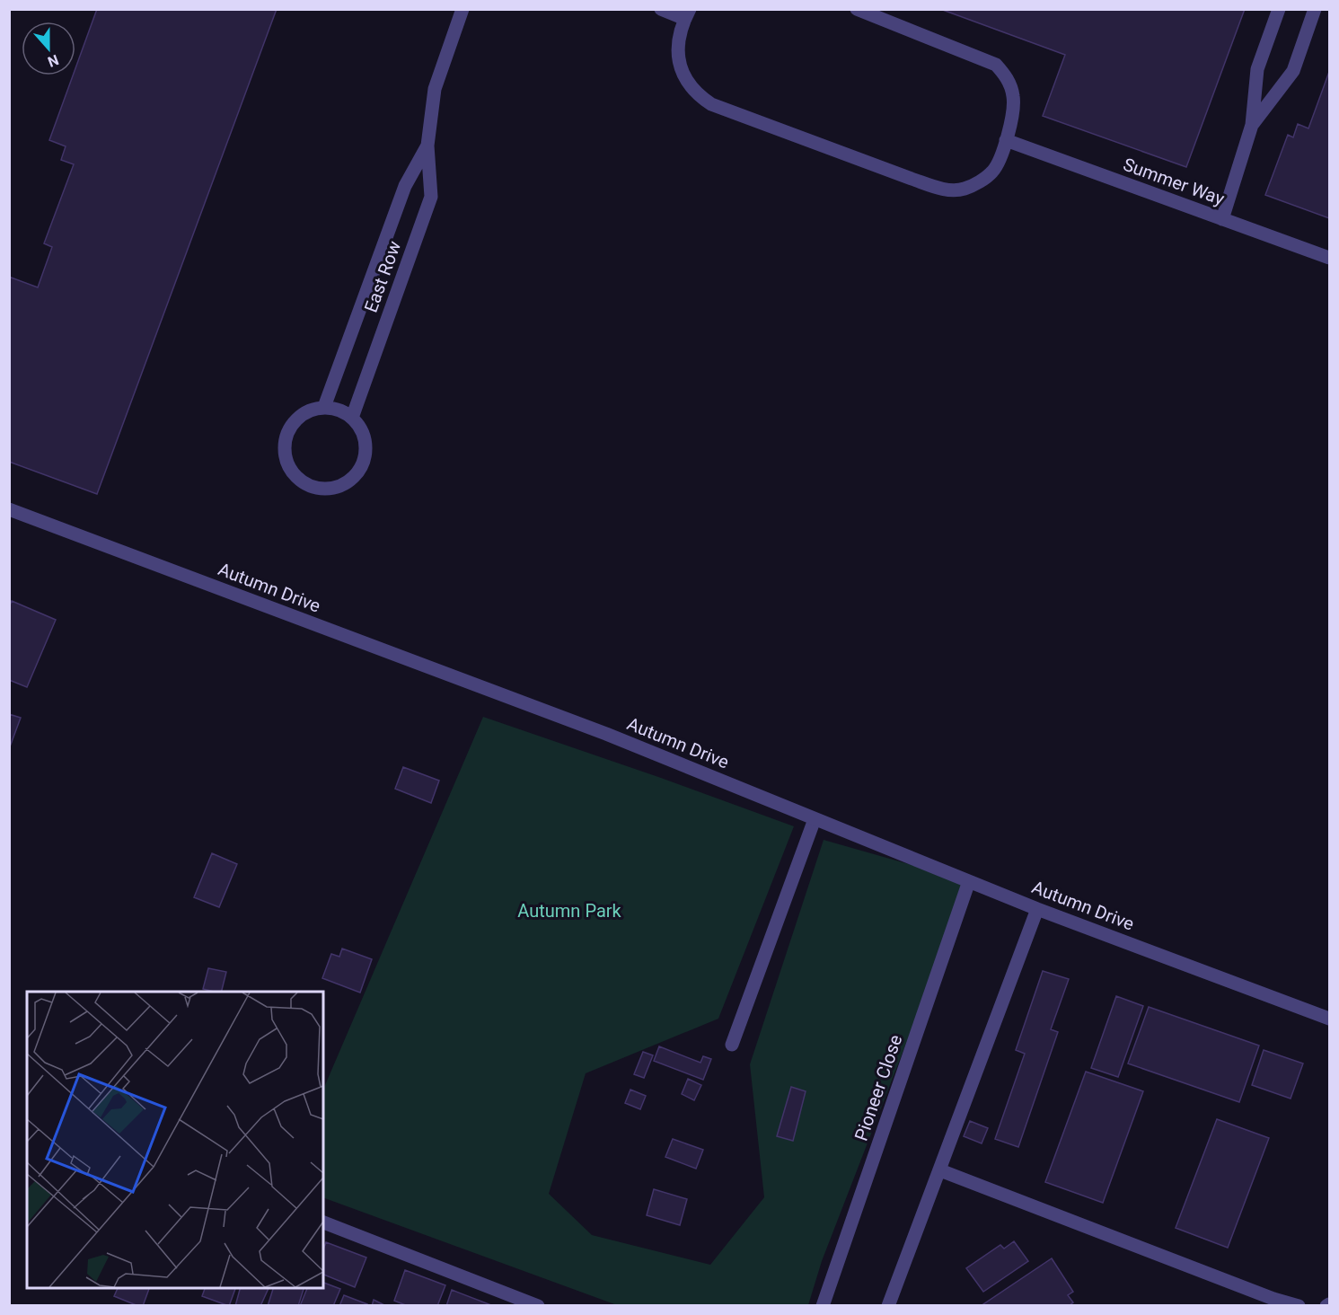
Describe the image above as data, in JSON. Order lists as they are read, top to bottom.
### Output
{
  "streets": {
    "street": [
      "Summer Way",
      "East Row",
      "Autumn Drive",
      "Pioneer Close"
    ]
  },
  "crossings": [
    ["Autumn Drive", "Pioneer Close"]
  ],
  "parks": ["Autumn Park"],
  "north": "bottom"
}
